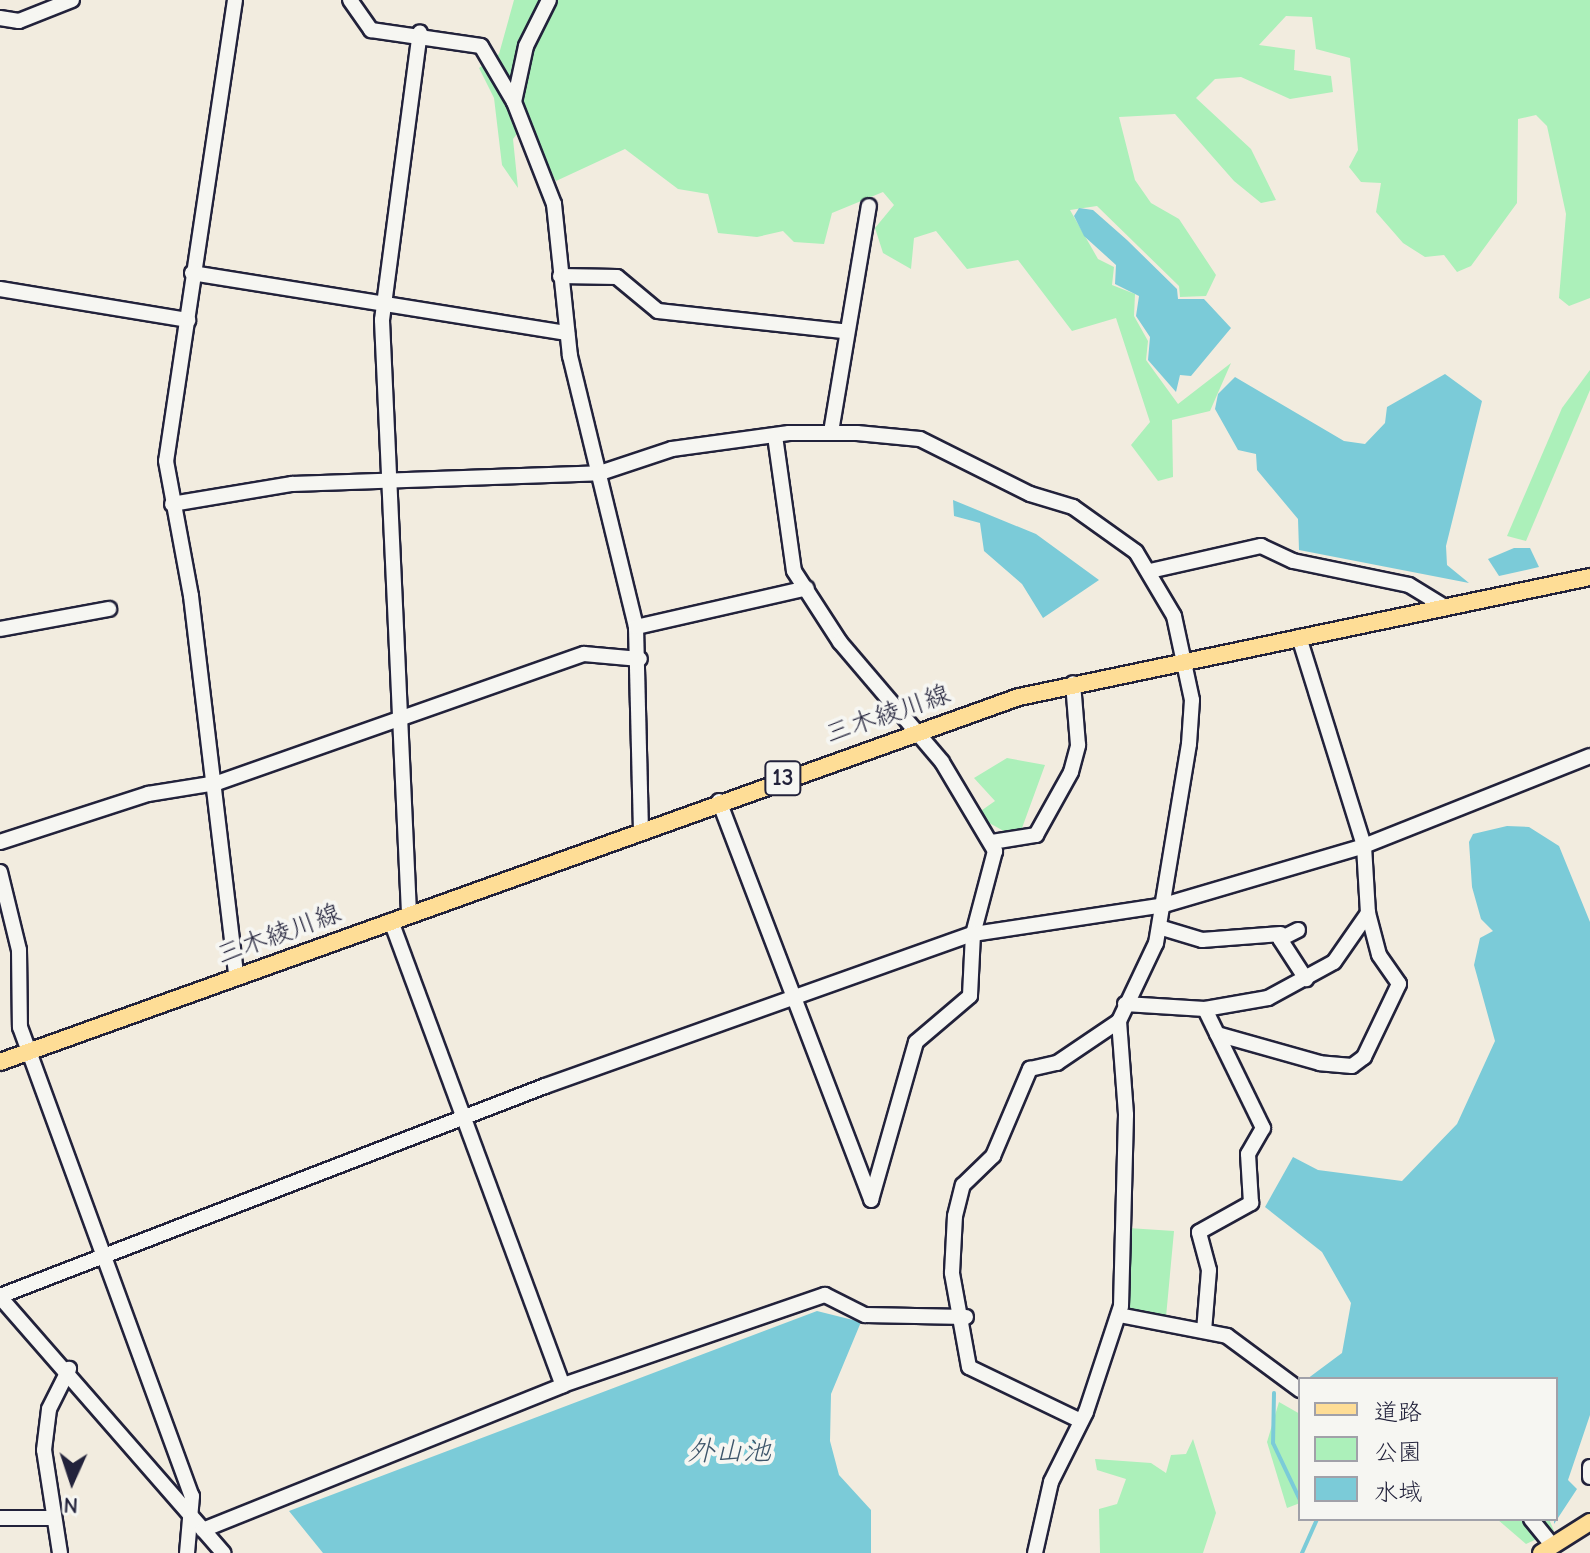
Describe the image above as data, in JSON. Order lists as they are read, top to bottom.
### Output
{
  "streets": {
    "main road": ["三木綾川線", "13"]
  },
  "water": ["外山池"],
  "legend": ["道路", "公園", "水域"],
  "north": "bottom"
}
